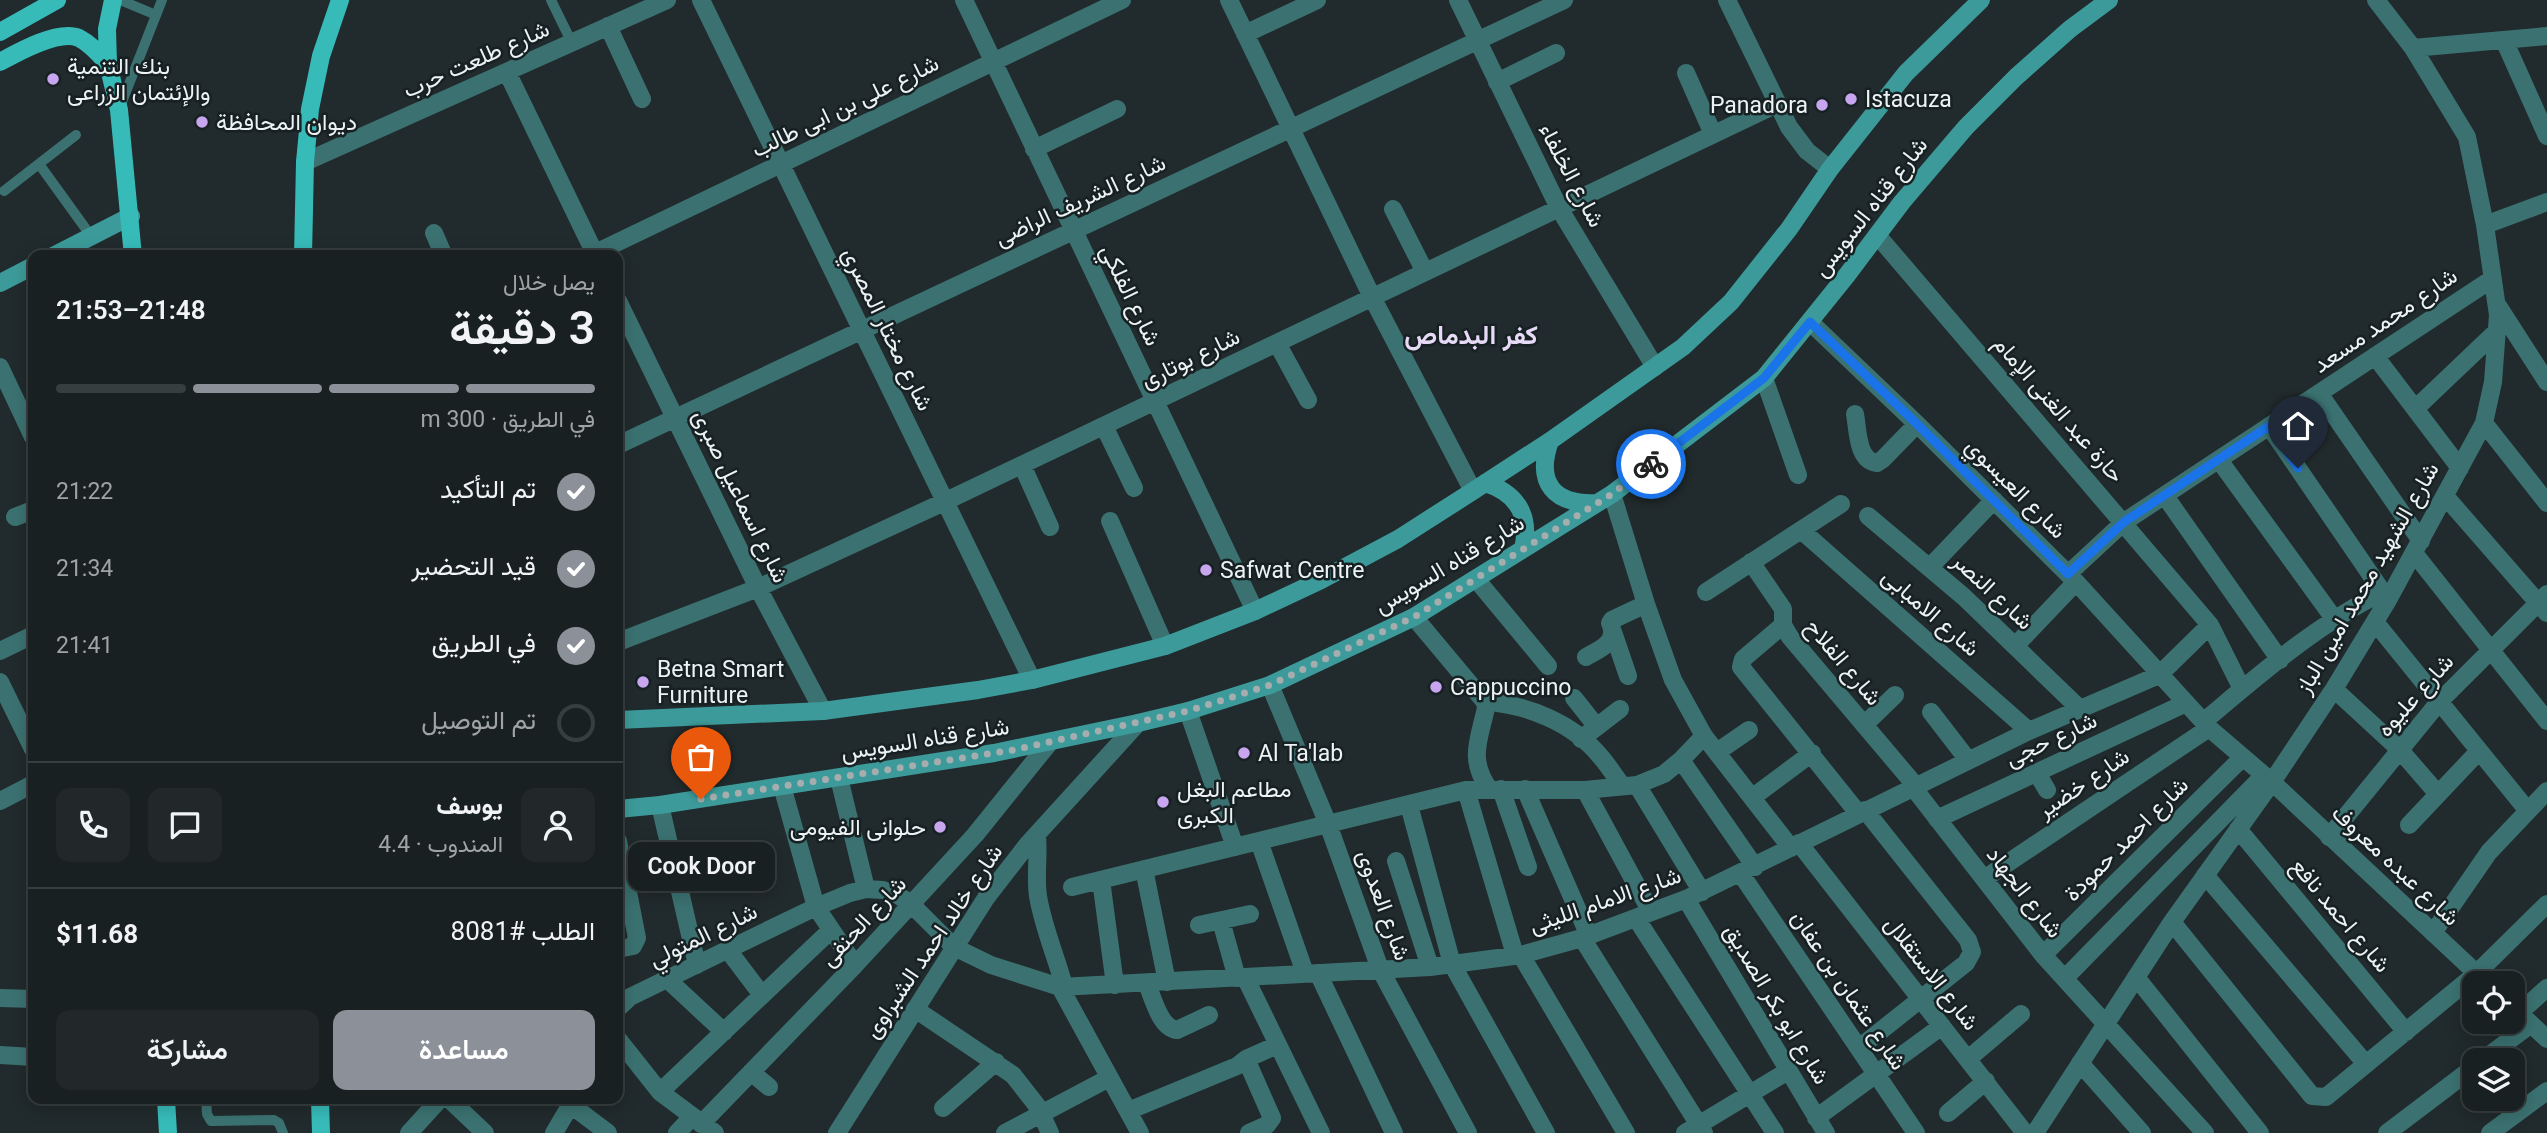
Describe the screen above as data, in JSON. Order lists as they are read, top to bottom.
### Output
{
  "streets": {
    "main road": ["شارع قناه السويس"],
    "street": [
      "شارع طلعت حرب",
      "شارع على بن ابى طالب",
      "شارع الخلفاء",
      "شارع الشريف الراضى",
      "شارع الفلكي",
      "شارع محمد مسعد",
      "شارع مختار المصري",
      "شارع بوتارى",
      "حارة عبد الغنى الإمام",
      "شارع العيسوي",
      "شارع اسماعيل صبرى",
      "شارع الشهيد محمد امين الباز",
      "شارع النصر",
      "شارع الامبابى",
      "شارع الفلاح",
      "شارع عليوه",
      "شارع حجى",
      "شارع خضير",
      "شارع احمد حمودة",
      "شارع عبده معروف",
      "شارع الجهاد",
      "شارع الامام الليثى",
      "شارع العدوى",
      "شارع احمد نافع",
      "شارع الحنفى",
      "شارع المتولي",
      "شارع خالد احمد الشبراوى",
      "شارع الاستقلال",
      "شارع عثمان بن عفان",
      "شارع ابو بكر الصديق"
    ]
  },
  "crossings": [
    ["شارع على بن ابى طالب", "شارع الفلكي"],
    ["شارع على بن ابى طالب", "شارع مختار المصري"],
    ["شارع الخلفاء", "شارع الشريف الراضى"],
    ["شارع الخلفاء", "شارع قناه السويس"],
    ["شارع الخلفاء", "شارع بوتارى"],
    ["شارع الشريف الراضى", "شارع الفلكي"],
    ["شارع الشريف الراضى", "شارع مختار المصري"],
    ["شارع الشريف الراضى", "شارع اسماعيل صبرى"],
    ["شارع قناه السويس", "شارع الفلكي"],
    ["شارع قناه السويس", "شارع مختار المصري"],
    ["شارع قناه السويس", "حارة عبد الغنى الإمام"],
    ["شارع قناه السويس", "شارع العيسوي"],
    ["شارع قناه السويس", "شارع اسماعيل صبرى"],
    ["شارع قناه السويس", "شارع العدوى"],
    ["شارع قناه السويس", "شارع الحنفى"],
    ["شارع قناه السويس", "شارع خالد احمد الشبراوى"],
    ["شارع قناه السويس", "شارع الاستقلال"],
    ["شارع الفلكي", "شارع بوتارى"],
    ["شارع محمد مسعد", "حارة عبد الغنى الإمام"],
    ["شارع محمد مسعد", "شارع العيسوي"],
    ["شارع محمد مسعد", "شارع الشهيد محمد امين الباز"],
    ["شارع محمد مسعد", "شارع النصر"],
    ["شارع مختار المصري", "شارع بوتارى"],
    ["شارع بوتارى", "شارع اسماعيل صبرى"],
    ["حارة عبد الغنى الإمام", "شارع خضير"],
    ["حارة عبد الغنى الإمام", "شارع الامام الليثى"],
    ["شارع العيسوي", "شارع الشهيد محمد امين الباز"],
    ["شارع العيسوي", "شارع حجى"],
    ["شارع العيسوي", "شارع خضير"],
    ["شارع العيسوي", "شارع احمد حمودة"],
    ["شارع العيسوي", "شارع عبده معروف"],
    ["شارع العيسوي", "شارع الامام الليثى"],
    ["شارع الشهيد محمد امين الباز", "شارع خضير"],
    ["شارع الشهيد محمد امين الباز", "شارع عبده معروف"],
    ["شارع الشهيد محمد امين الباز", "شارع الجهاد"],
    ["شارع الشهيد محمد امين الباز", "شارع احمد نافع"],
    ["شارع النصر", "شارع الامام الليثى"],
    ["شارع الامبابى", "شارع الامام الليثى"],
    ["شارع الفلاح", "شارع الجهاد"],
    ["شارع الفلاح", "شارع الامام الليثى"],
    ["شارع عليوه", "شارع عبده معروف"],
    ["شارع حجى", "شارع الجهاد"],
    ["شارع خضير", "شارع الجهاد"],
    ["شارع احمد حمودة", "شارع الجهاد"],
    ["شارع الجهاد", "شارع الامام الليثى"],
    ["شارع الامام الليثى", "شارع العدوى"],
    ["شارع الامام الليثى", "شارع خالد احمد الشبراوى"],
    ["شارع الامام الليثى", "شارع الاستقلال"],
    ["شارع الامام الليثى", "شارع عثمان بن عفان"],
    ["شارع الامام الليثى", "شارع ابو بكر الصديق"]
  ],
  "districts": ["كفر البدماص"],
  "places": [
    "بنك التنمية والإئتمان الزراعى",
    "Istacuza",
    "Panadora",
    "ديوان المحافظة",
    "Safwat Centre",
    "Betna Smart Furniture",
    "Cappuccino",
    "Al Ta'lab",
    "Cook Door",
    "مطاعم البغل الكبرى",
    "حلوانى الفيومى"
  ],
  "page": {
    "heading": ["3 دقيقة", "يصل خلال", "21:48–21:53"],
    "panel": [
      "يوسف",
      "المندوب · 4.4",
      "الطلب #8081",
      "$11.68"
    ],
    "bar": "في الطريق · 300 m",
    "list": [
      ["تم التأكيد", "21:22"],
      ["قيد التحضير", "21:34"],
      ["في الطريق", "21:41"],
      "تم التوصيل"
    ],
    "bubble": "Cook Door",
    "buttons": ["مساعدة", "مشاركة"]
  }
}
